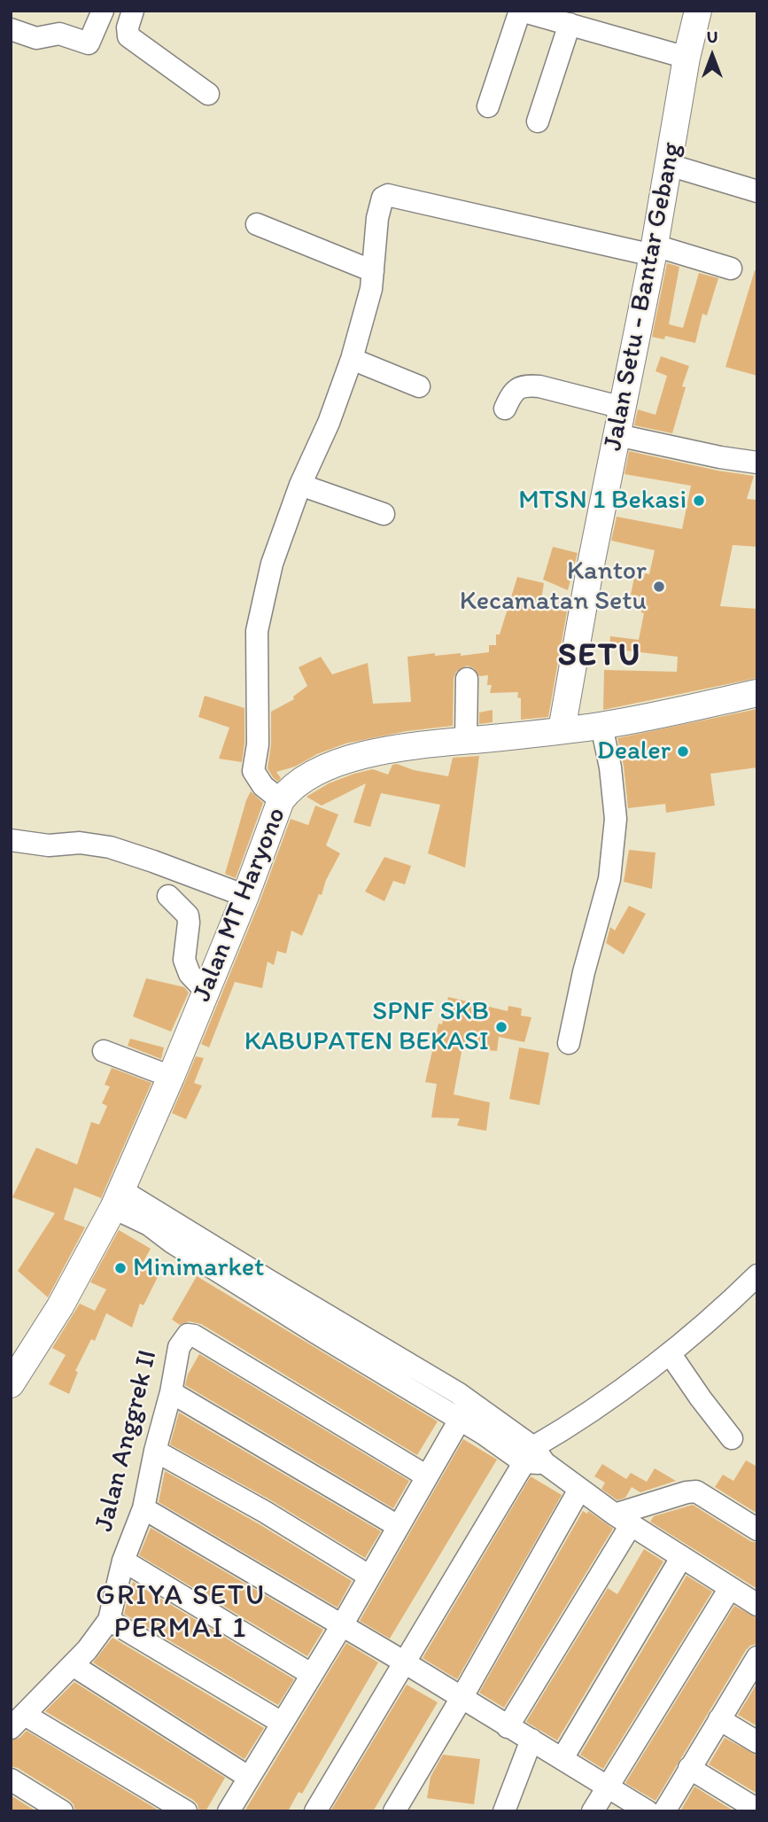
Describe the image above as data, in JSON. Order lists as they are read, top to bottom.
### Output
{
  "streets": {
    "main road": ["Jalan Setu - Bantar Gebang", "Jalan MT Haryono"],
    "street": ["Jalan Anggrek II"]
  },
  "crossings": [
    ["Jalan Setu - Bantar Gebang", "Jalan MT Haryono"]
  ],
  "districts": ["SETU", "GRIYA SETU PERMAI 1"],
  "places": [
    "MTSN 1 Bekasi",
    "Kantor Kecamatan Setu",
    "Dealer",
    "SPNF SKB KABUPATEN BEKASI",
    "Minimarket"
  ],
  "north": "top"
}
